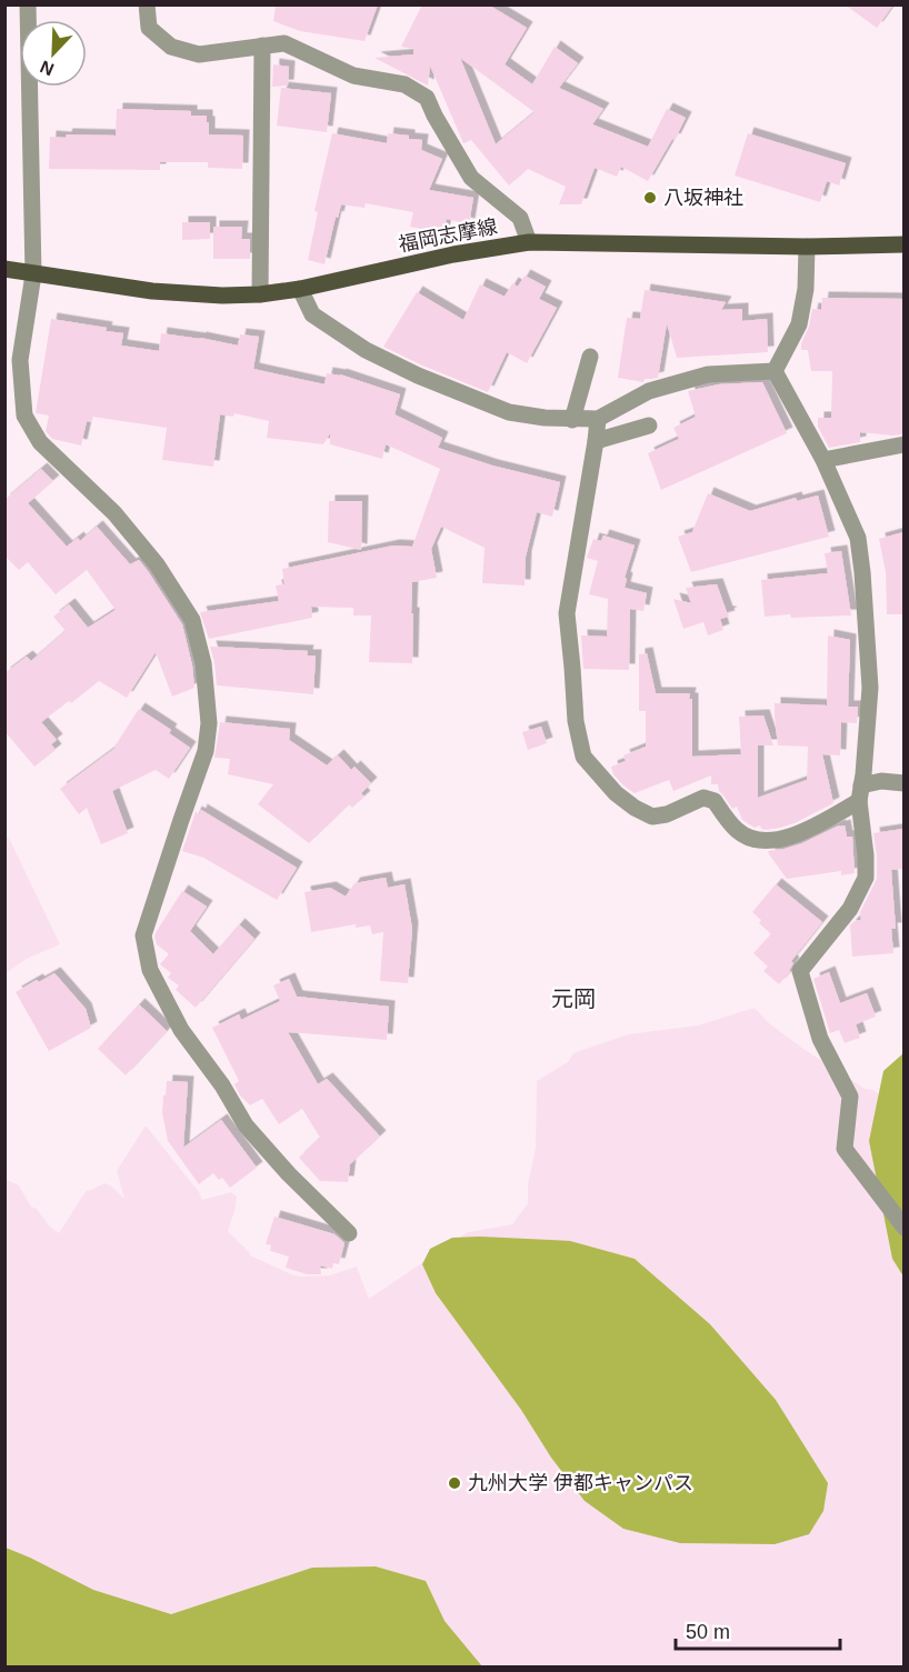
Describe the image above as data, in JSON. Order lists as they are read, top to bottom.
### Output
{
  "streets": {
    "main road": ["福岡志摩線"]
  },
  "districts": ["元岡"],
  "places": ["八坂神社", "九州大学 伊都キャンパス"],
  "scale_bar": "50 m",
  "north": "bottom left"
}
